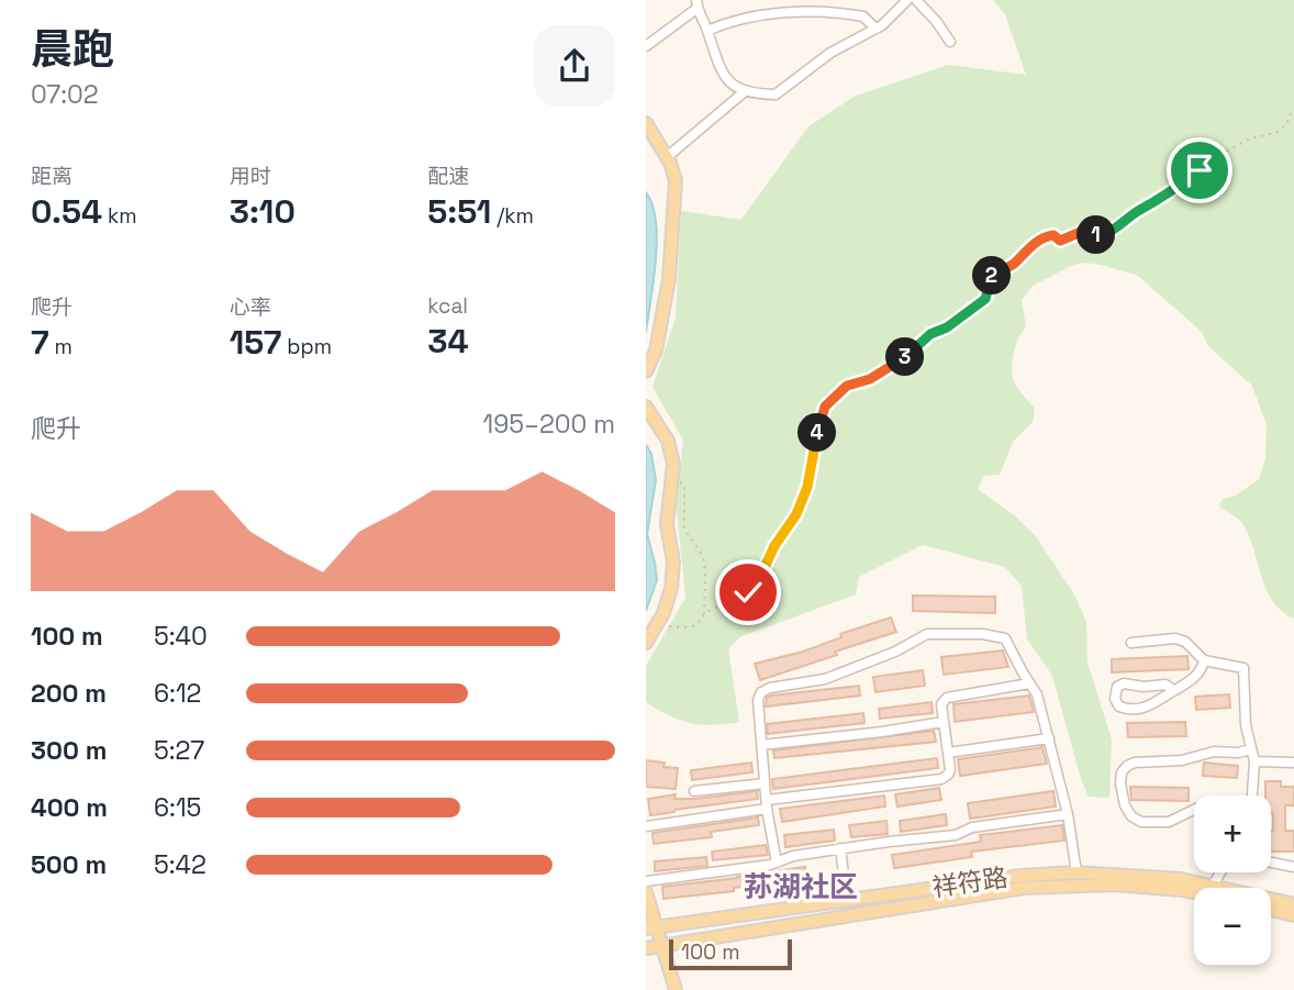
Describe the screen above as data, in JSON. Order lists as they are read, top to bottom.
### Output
{
  "streets": {
    "main road": ["祥符路"]
  },
  "districts": ["荪湖社区"],
  "scale_bar": "100 m",
  "page": {
    "heading": ["晨跑", "07:02"],
    "stats": [
      ["距离", "0.54 km"],
      ["用时", "3:10"],
      ["配速", "5:51 /km"],
      ["爬升", "7 m"],
      ["心率", "157 bpm"],
      ["kcal", "34"]
    ],
    "pins": [
      "1",
      "2",
      "3",
      "4"
    ],
    "chart": ["爬升", "195–200 m"],
    "list": [
      {
        "name": "100 m",
        "note": "5:40"
      },
      {
        "name": "200 m",
        "note": "6:12"
      },
      {
        "name": "300 m",
        "note": "5:27"
      },
      {
        "name": "400 m",
        "note": "6:15"
      },
      {
        "name": "500 m",
        "note": "5:42"
      }
    ],
    "map_buttons": ["+", "−"],
    "scale": "100 m"
  }
}
